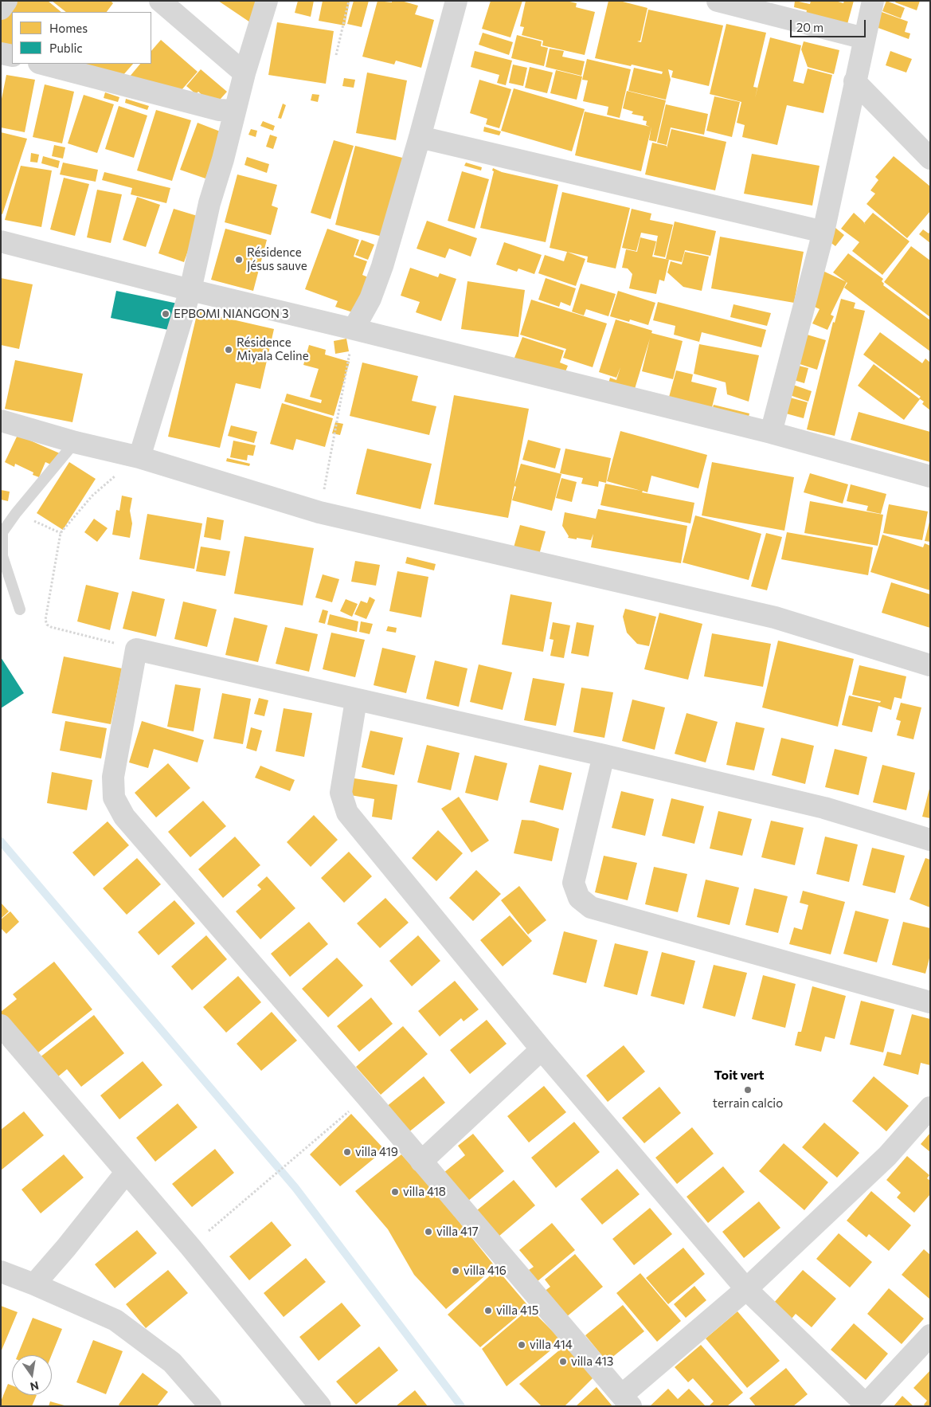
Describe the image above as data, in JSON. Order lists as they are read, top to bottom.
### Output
{
  "districts": ["Toit vert"],
  "places": [
    "Résidence Jésus sauve",
    "EPBOMI NIANGON 3",
    "Résidence Miyala Celine",
    "terrain calcio",
    "villa 419",
    "villa 418",
    "villa 417",
    "villa 416",
    "villa 415",
    "villa 414",
    "villa 413"
  ],
  "legend": ["Homes", "Public"],
  "scale_bar": "20 m",
  "north": "bottom"
}
